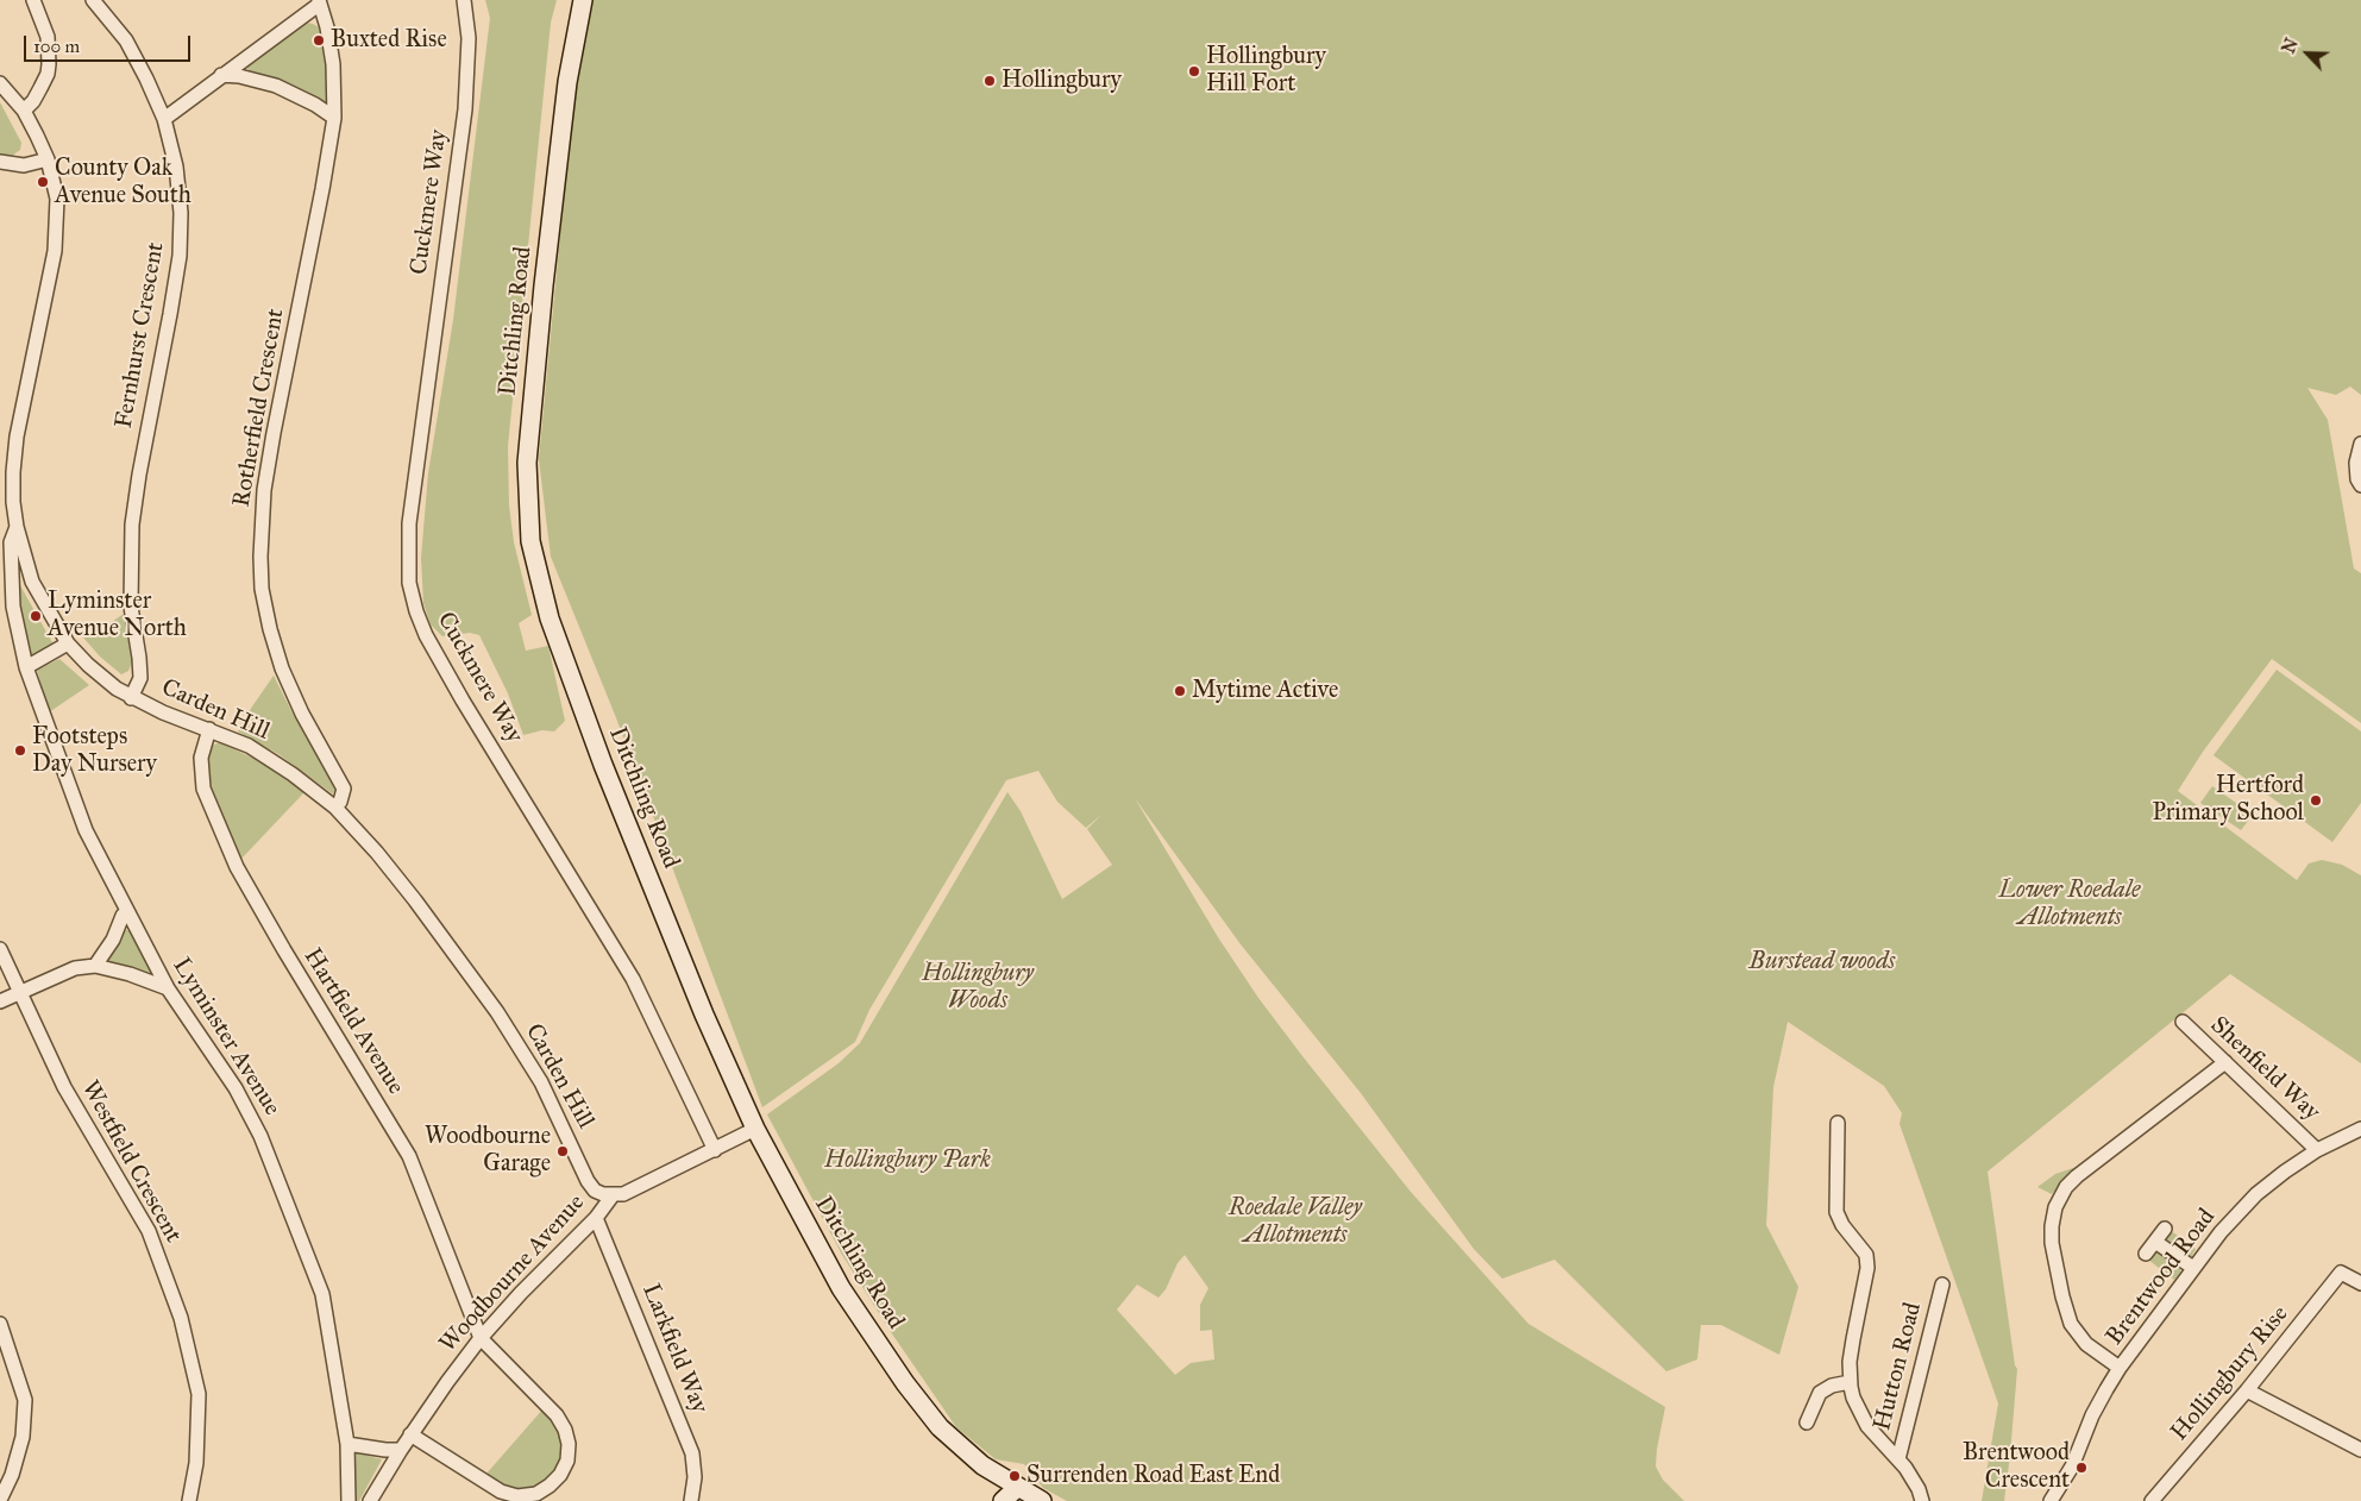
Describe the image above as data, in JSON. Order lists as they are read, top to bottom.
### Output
{
  "streets": {
    "street": [
      "Cuckmere Way",
      "Ditchling Road",
      "Fernhurst Crescent",
      "Rotherfield Crescent",
      "Carden Hill",
      "Hartfield Avenue",
      "Lyminster Avenue",
      "Shenfield Way",
      "Westfield Crescent",
      "Woodbourne Avenue",
      "Brentwood Road",
      "Larkfield Way",
      "Hutton Road",
      "Hollingbury Rise"
    ]
  },
  "crossings": [
    ["Fernhurst Crescent", "Carden Hill"],
    ["Rotherfield Crescent", "Carden Hill"],
    ["Carden Hill", "Hartfield Avenue"],
    ["Carden Hill", "Lyminster Avenue"],
    ["Carden Hill", "Woodbourne Avenue"],
    ["Hartfield Avenue", "Woodbourne Avenue"],
    ["Shenfield Way", "Brentwood Road"],
    ["Woodbourne Avenue", "Larkfield Way"]
  ],
  "parks": [
    "Lower Roedale Allotments",
    "Burstead woods",
    "Hollingbury Woods",
    "Hollingbury Park",
    "Roedale Valley Allotments"
  ],
  "places": [
    "Buxted Rise",
    "Hollingbury Hill Fort",
    "Hollingbury",
    "County Oak Avenue South",
    "Lyminster Avenue North",
    "Mytime Active",
    "Footsteps Day Nursery",
    "Hertford Primary School",
    "Woodbourne Garage",
    "Brentwood Crescent",
    "Surrenden Road East End"
  ],
  "scale_bar": "100 m",
  "north": "top left"
}
